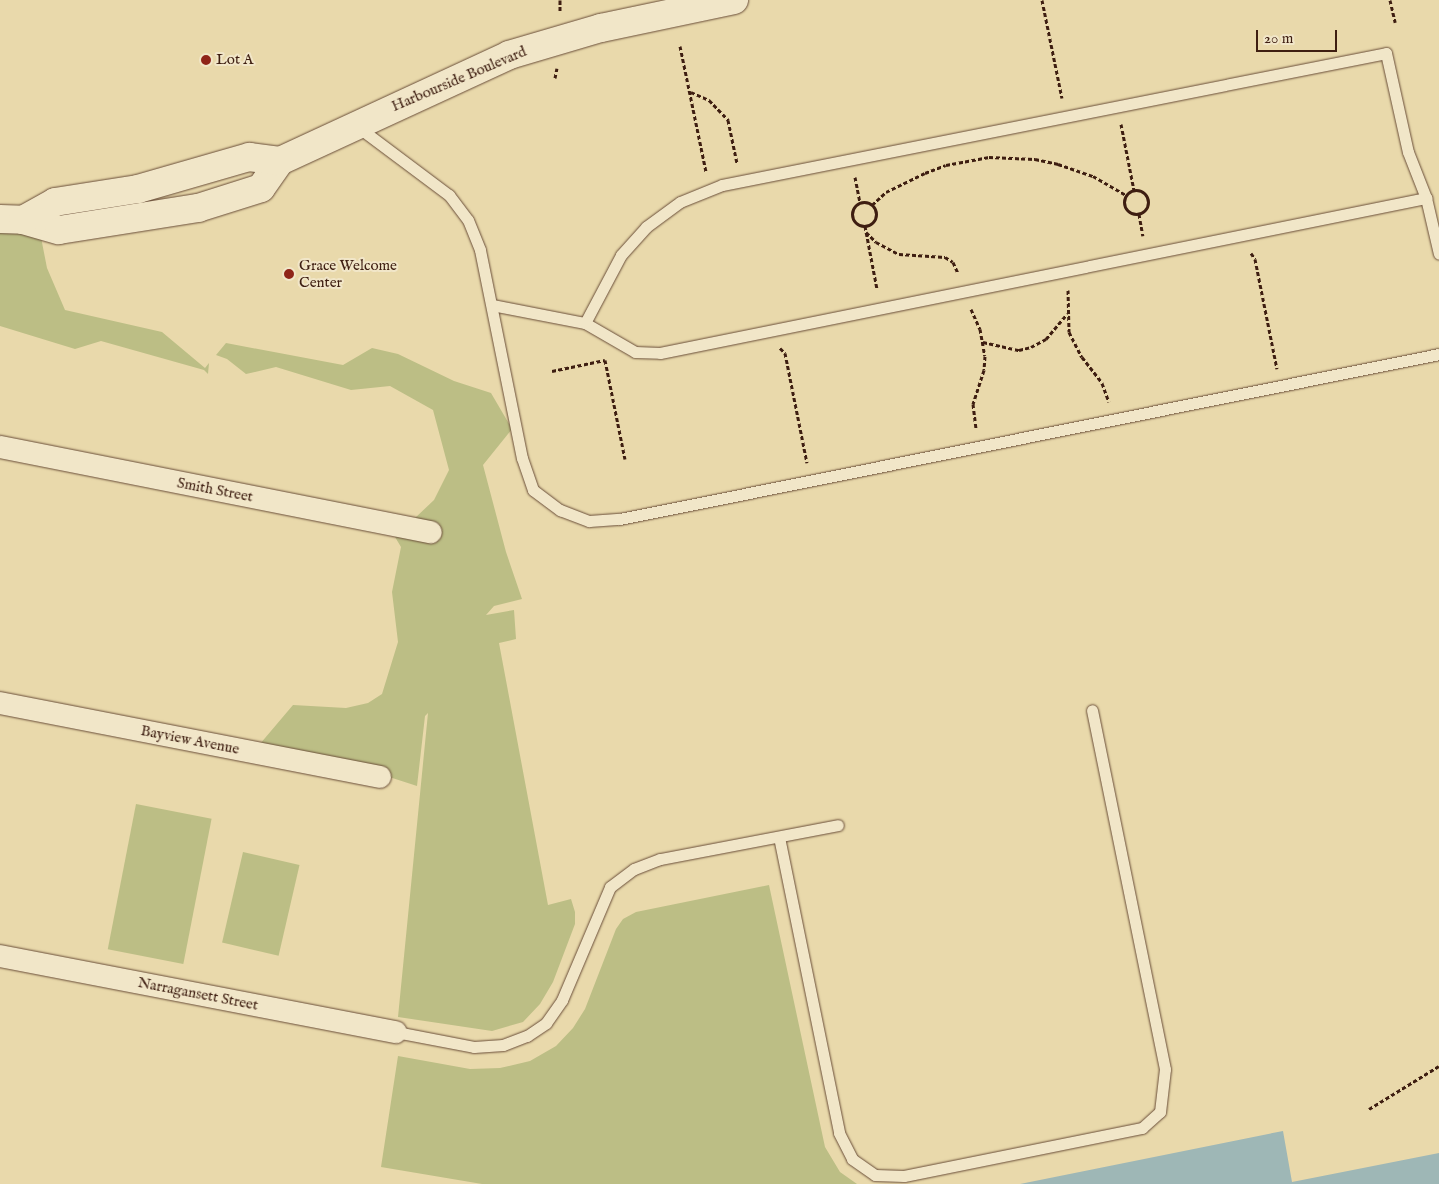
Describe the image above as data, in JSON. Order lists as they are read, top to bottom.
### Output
{
  "streets": {
    "street": [
      "Harbourside Boulevard",
      "Smith Street",
      "Bayview Avenue",
      "Narragansett Street"
    ]
  },
  "places": ["Lot A", "Grace Welcome Center"],
  "scale_bar": "20 m"
}
